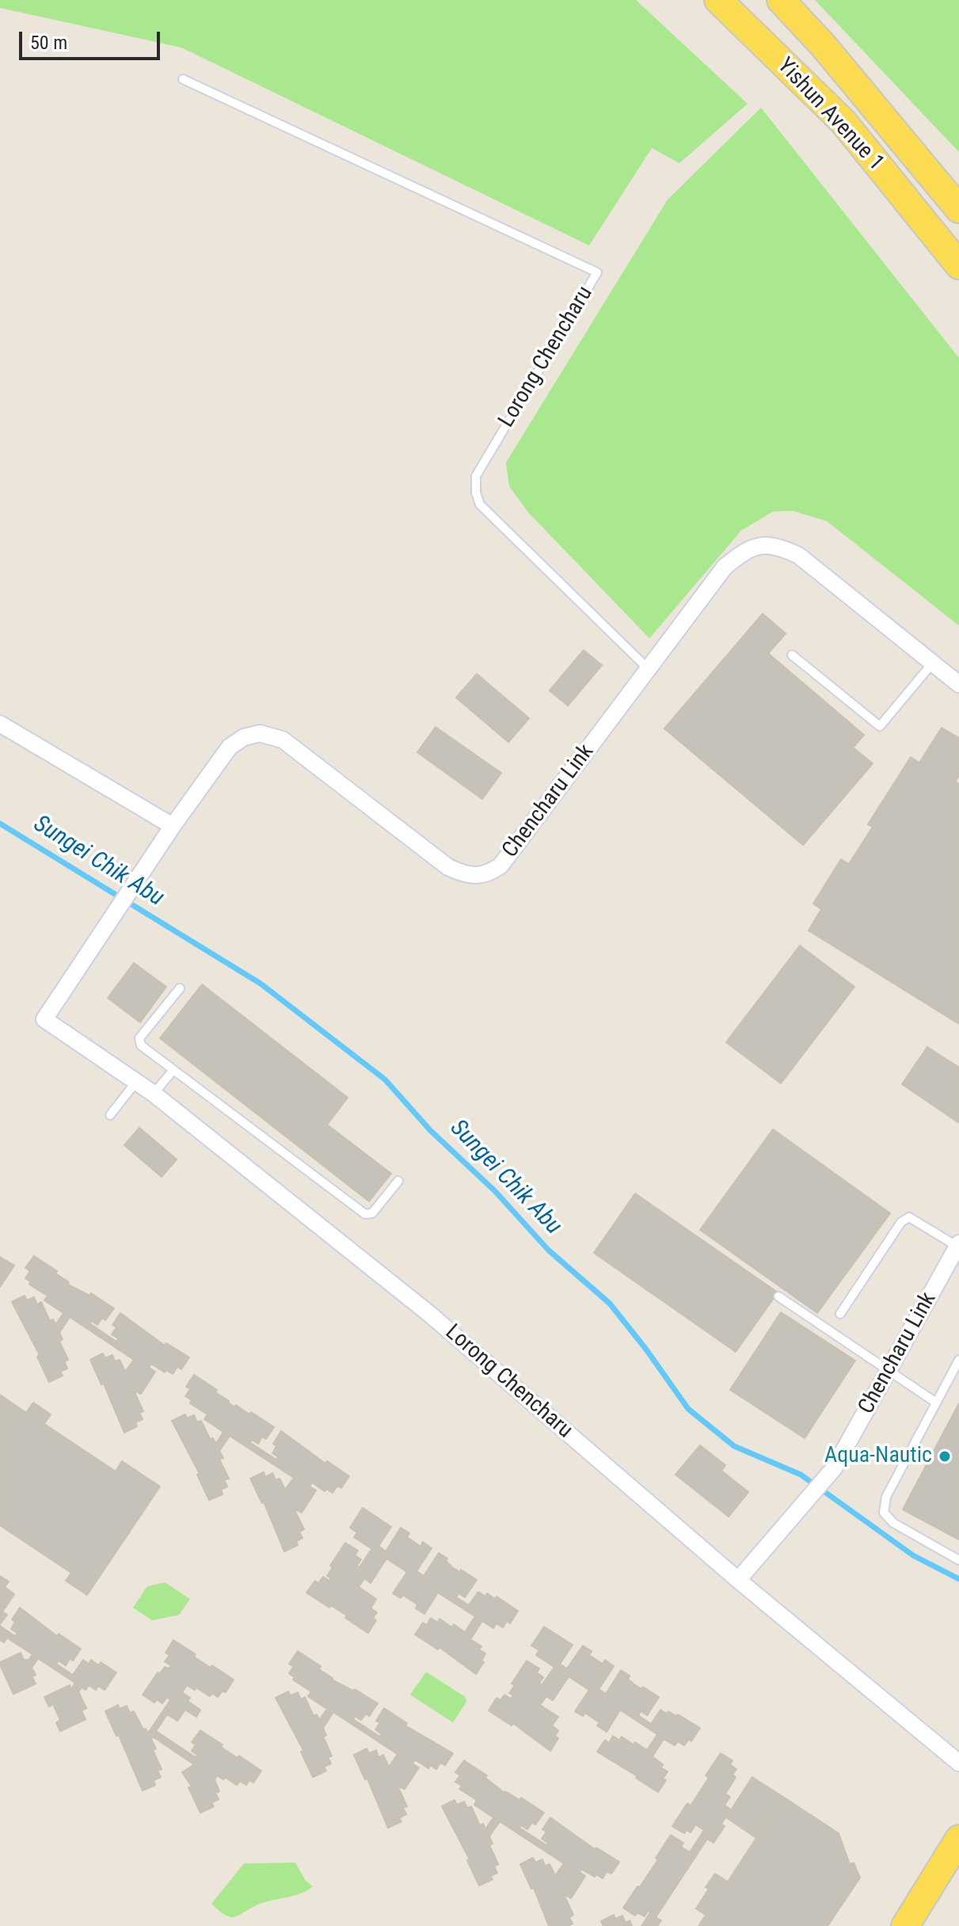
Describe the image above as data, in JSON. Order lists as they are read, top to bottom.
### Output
{
  "streets": {
    "main road": ["Yishun Avenue 1"],
    "street": ["Lorong Chencharu", "Chencharu Link"]
  },
  "crossings": [
    ["Lorong Chencharu", "Chencharu Link"]
  ],
  "water": ["Sungei Chik Abu"],
  "places": ["Aqua-Nautic"],
  "scale_bar": "50 m"
}
